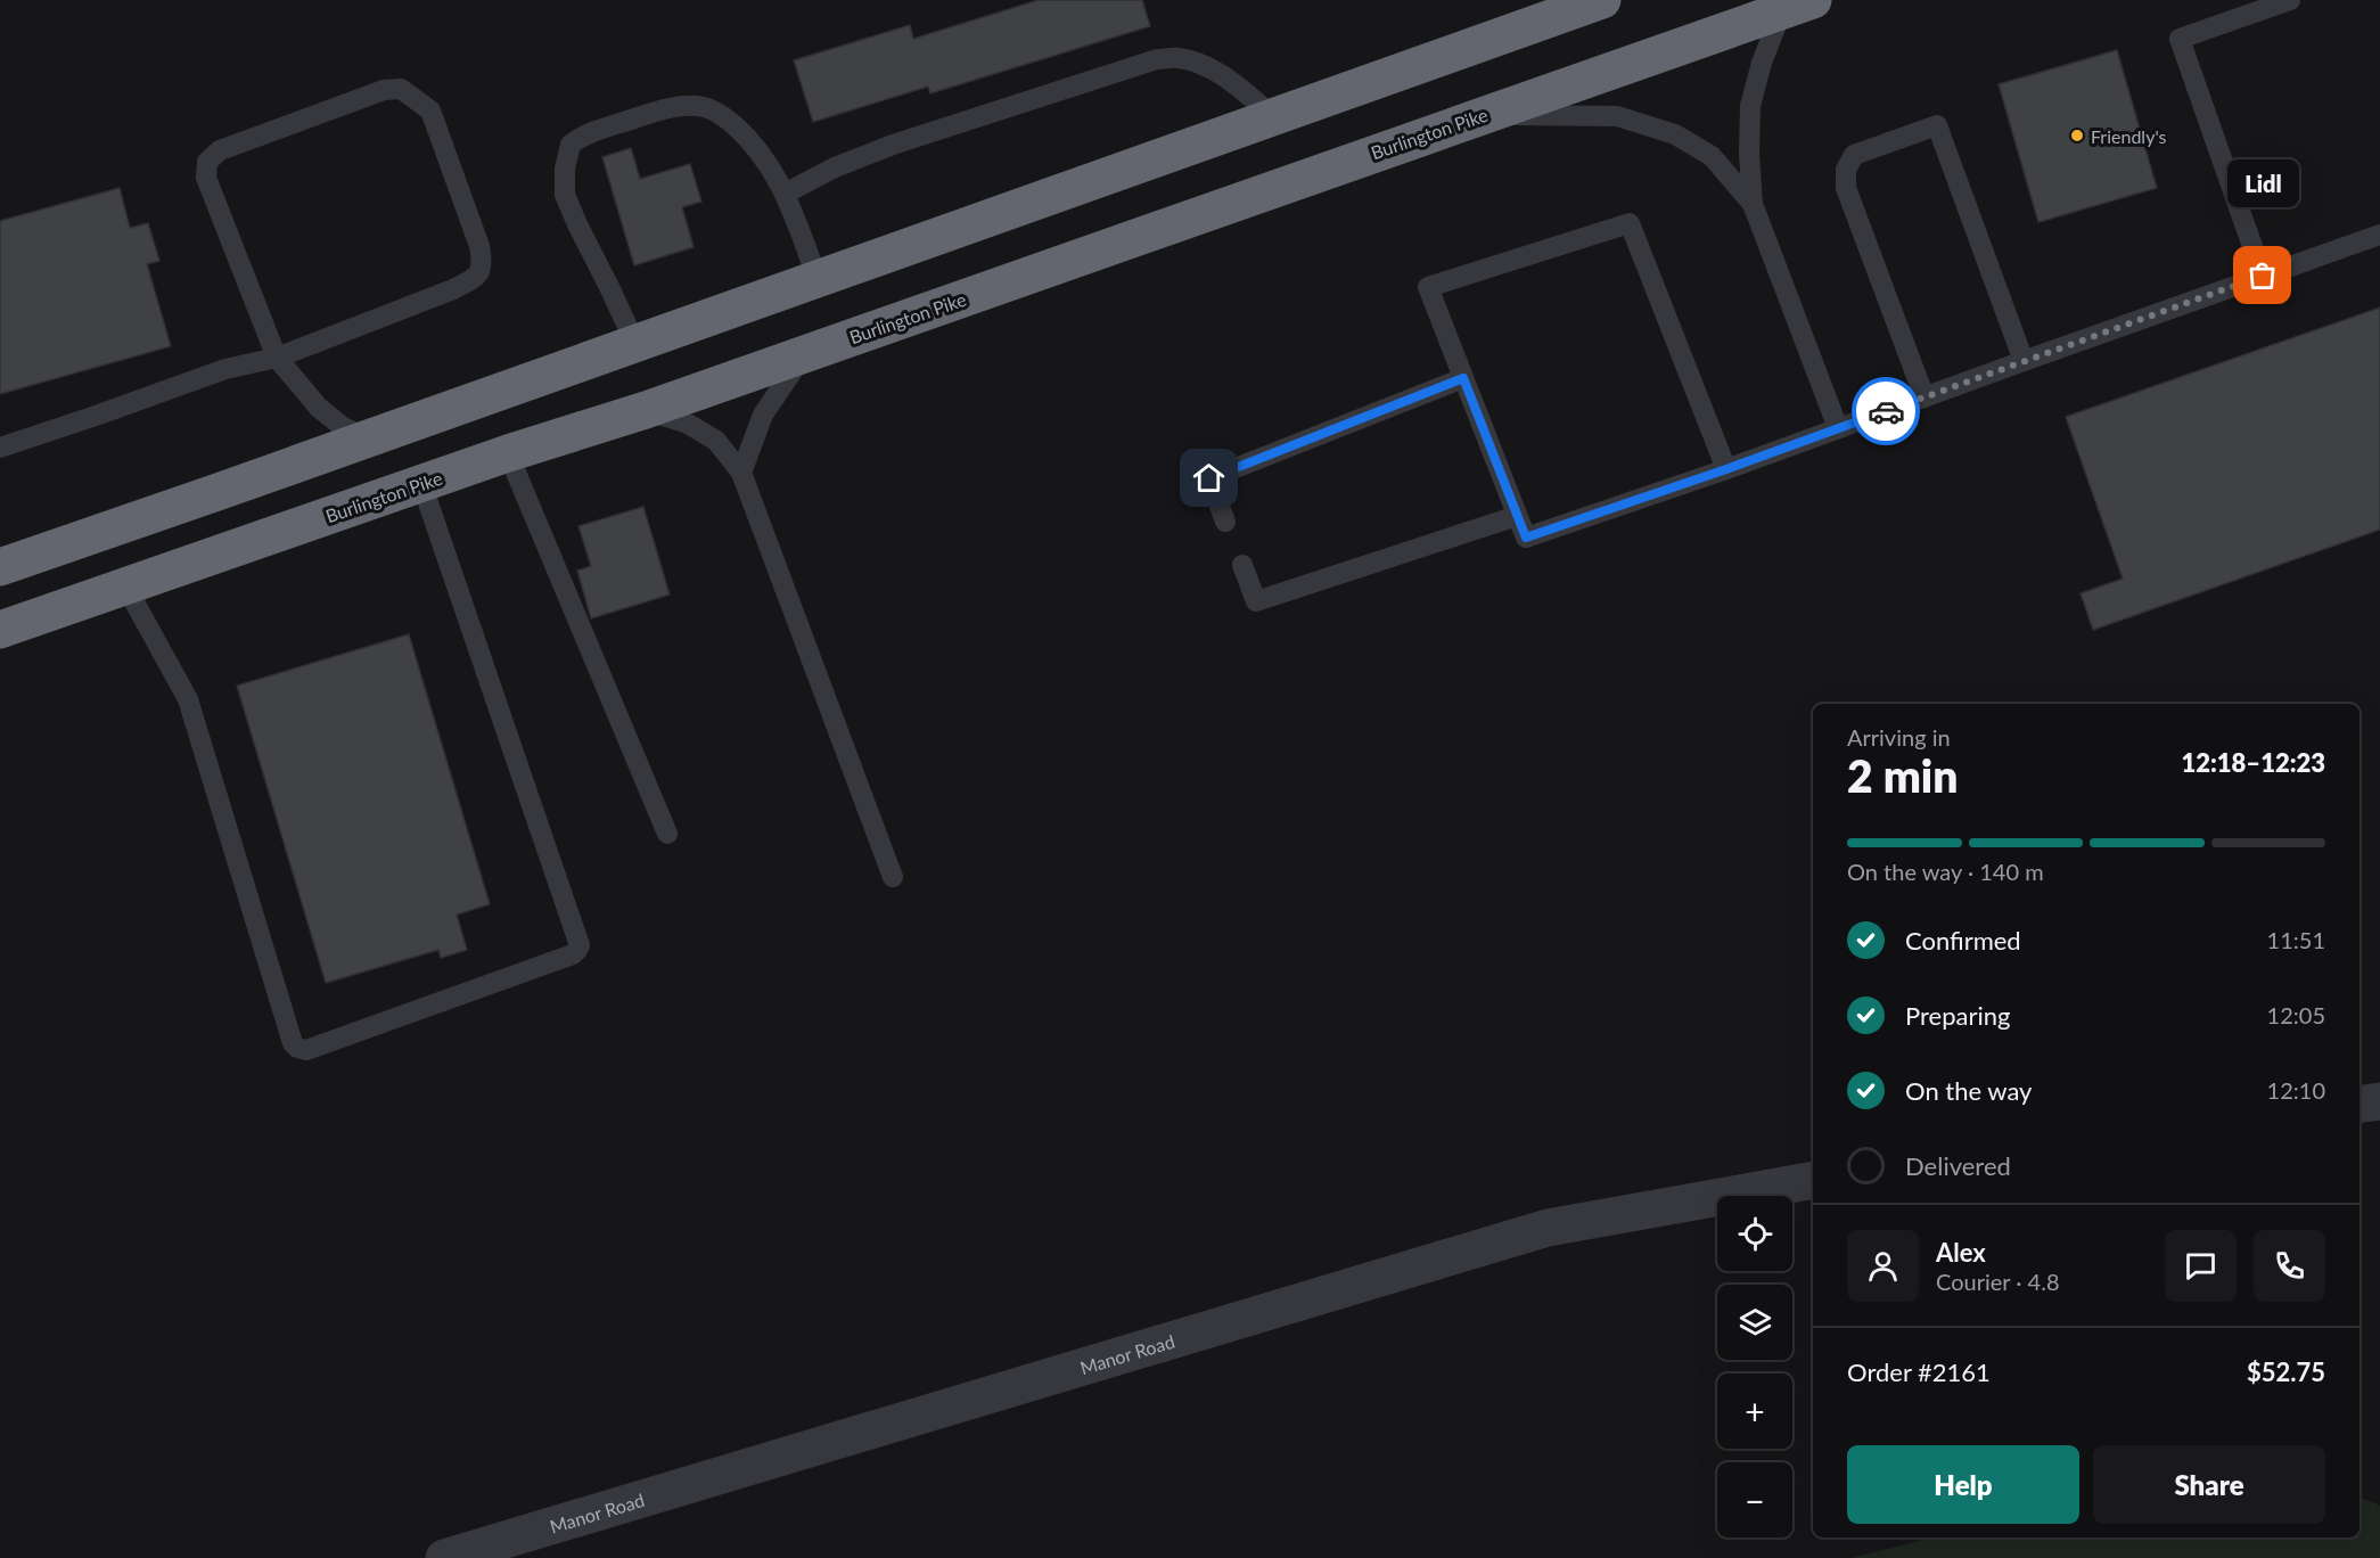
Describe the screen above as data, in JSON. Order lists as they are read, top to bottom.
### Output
{
  "streets": {
    "highway": ["Burlington Pike"],
    "street": ["Manor Road"]
  },
  "places": ["Friendly's", "Lidl"],
  "page": {
    "bubble": "Lidl",
    "heading": ["2 min", "Arriving in", "12:18–12:23"],
    "panel": [
      "Alex",
      "Courier · 4.8",
      "Order #2161",
      "$52.75"
    ],
    "bar": "On the way · 140 m",
    "list": [
      ["Confirmed", "11:51"],
      ["Preparing", "12:05"],
      ["On the way", "12:10"],
      "Delivered"
    ],
    "map_buttons": ["+", "−"],
    "buttons": ["Help", "Share"]
  }
}
